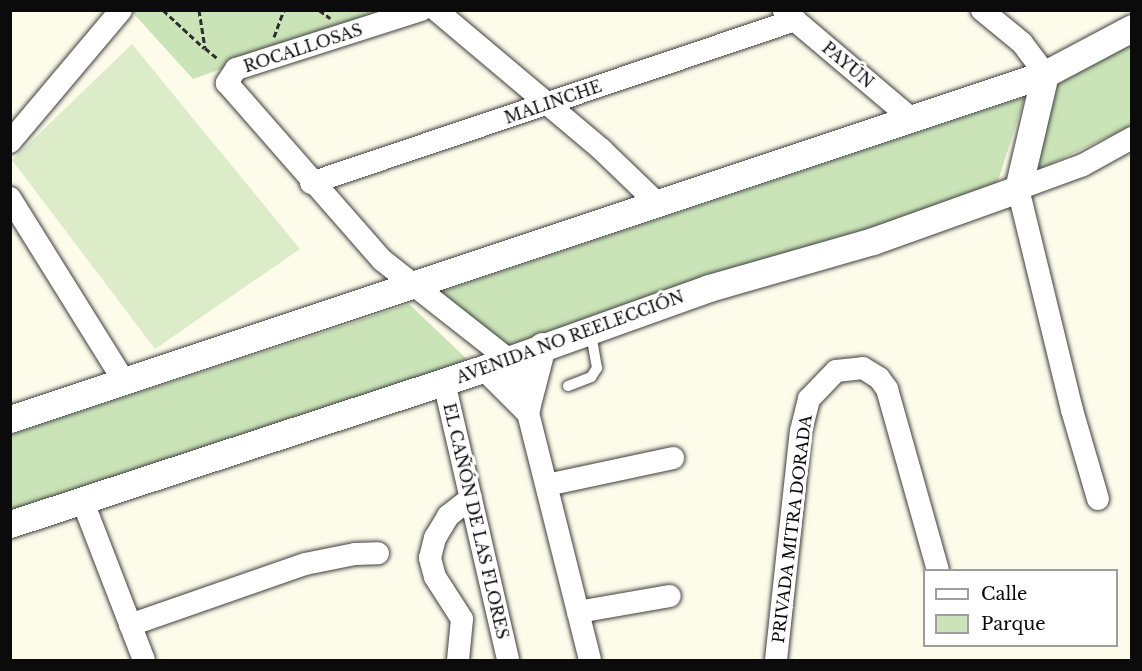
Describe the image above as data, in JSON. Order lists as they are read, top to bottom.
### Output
{
  "streets": {
    "street": [
      "ROCALLOSAS",
      "PAYÚN",
      "MALINCHE",
      "AVENIDA NO REELECCIÓN",
      "EL CAÑÓN DE LAS FLORES",
      "PRIVADA MITRA DORADA"
    ]
  },
  "crossings": [
    ["PAYÚN", "MALINCHE"],
    ["AVENIDA NO REELECCIÓN", "EL CAÑÓN DE LAS FLORES"]
  ],
  "legend": ["Calle", "Parque"]
}
